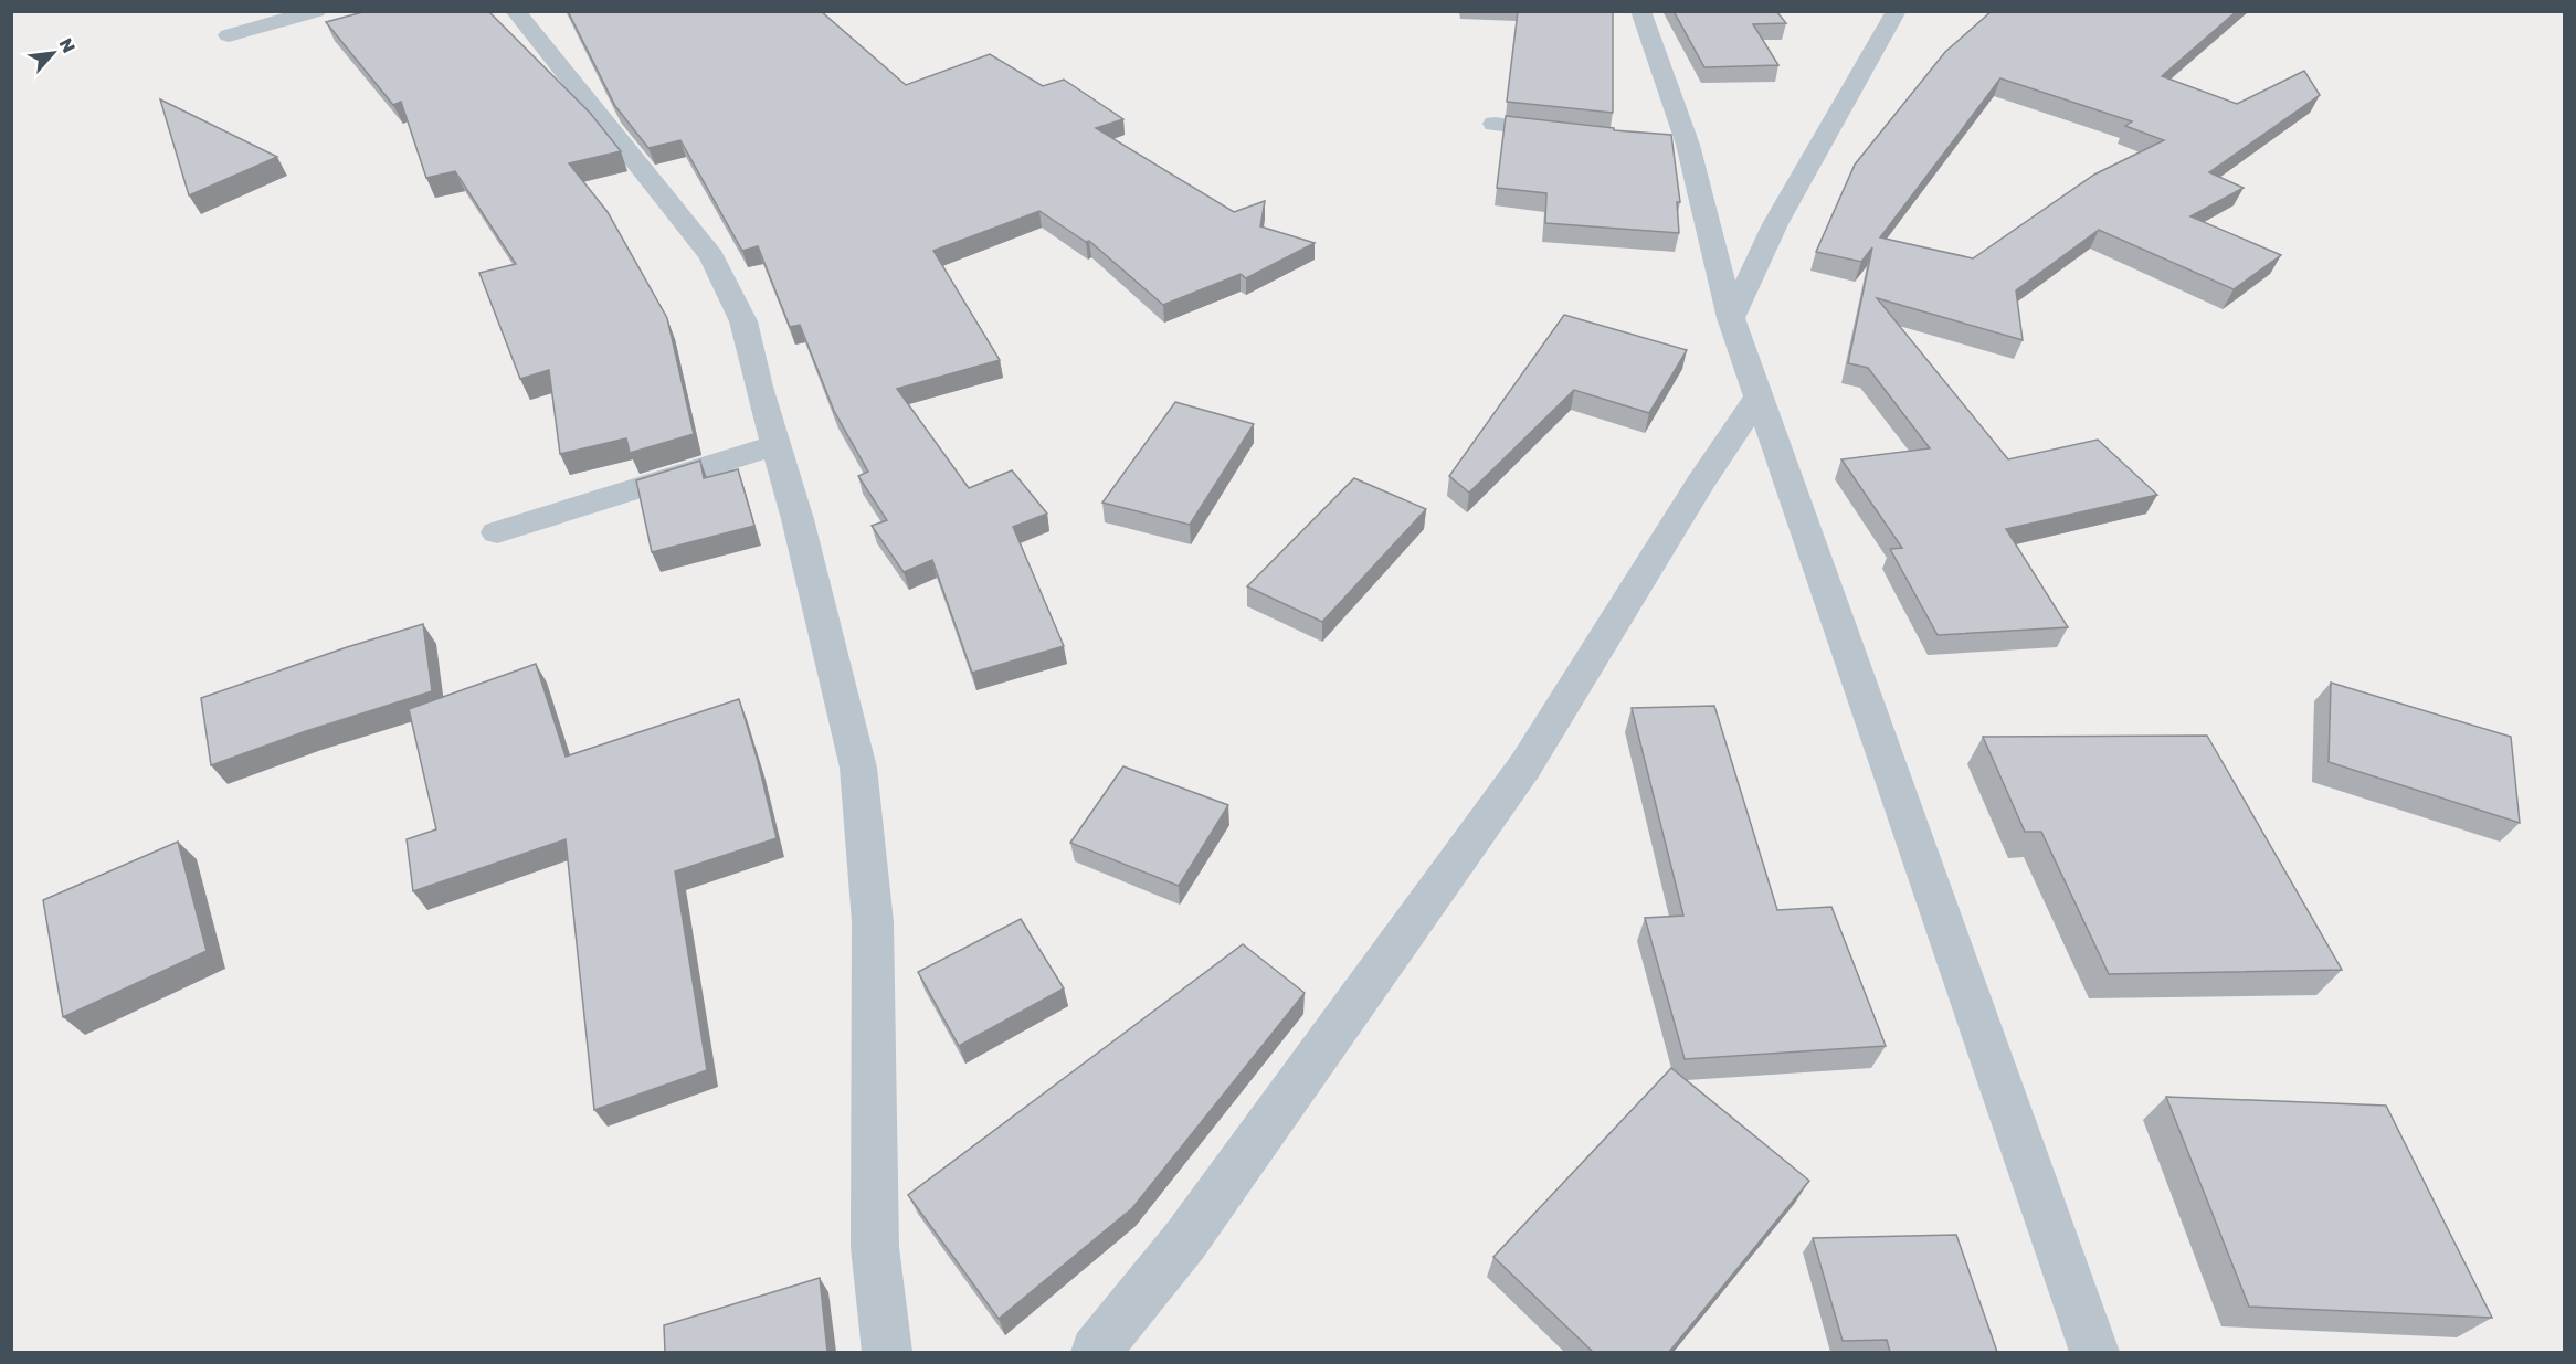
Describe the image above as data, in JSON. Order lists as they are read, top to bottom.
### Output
{
  "north": "top right"
}
